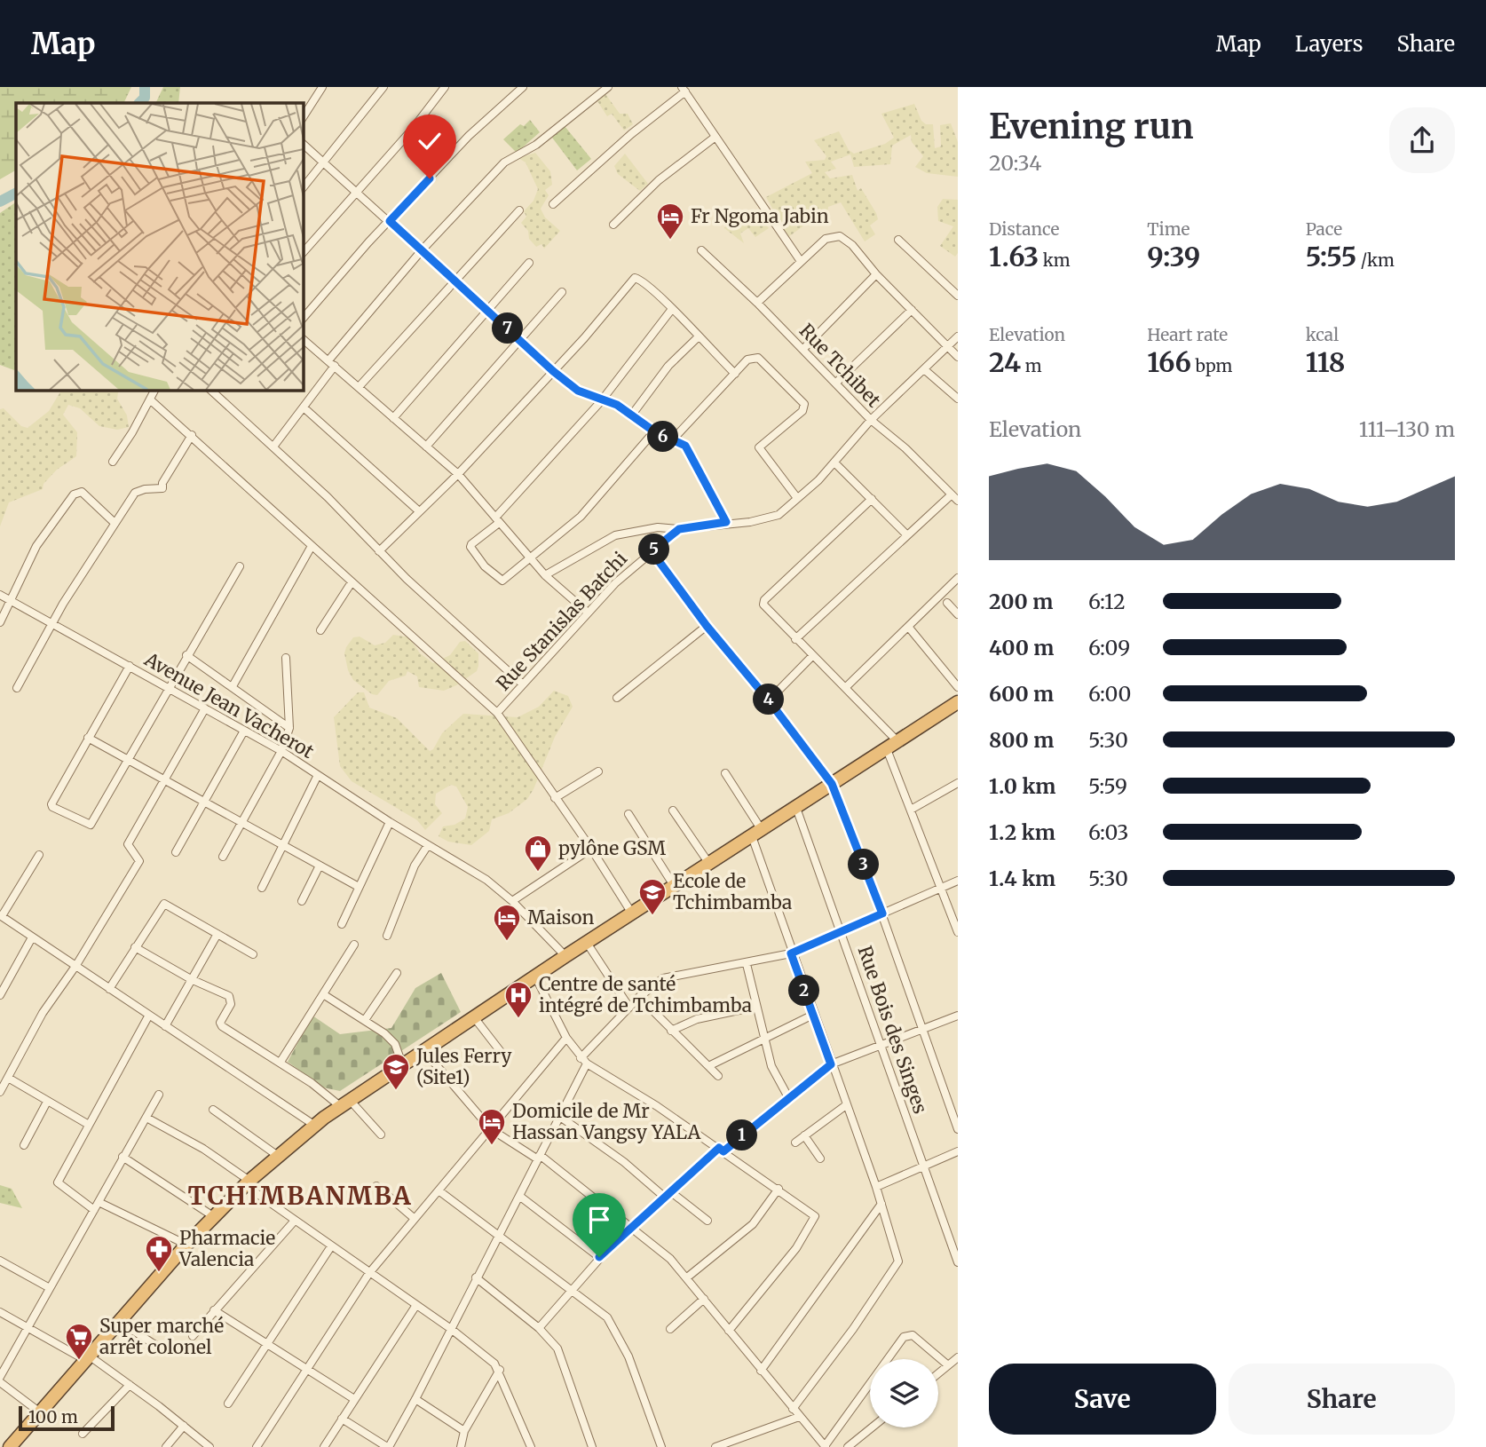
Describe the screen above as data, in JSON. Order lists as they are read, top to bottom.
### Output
{
  "streets": {
    "street": [
      "Rue Tchibet",
      "Rue Stanislas Batchi",
      "Avenue Jean Vacherot",
      "Rue Bois des Singes"
    ]
  },
  "crossings": [
    ["Rue Tchibet", "Rue Stanislas Batchi"]
  ],
  "districts": ["TCHIMBANMBA"],
  "places": {
    "hotel": ["Fr Ngoma Jabin", "Maison", "Domicile de Mr Hassan Vangsy YALA"],
    "shop": ["pylône GSM"],
    "school or university": ["Ecole de Tchimbamba", "Jules Ferry (Site1)"],
    "hospital": ["Centre de santé intégré de Tchimbamba"],
    "pharmacy": ["Pharmacie Valencia"],
    "supermarket": ["Super marché arrêt colonel"]
  },
  "scale_bar": "100 m",
  "page": {
    "header": "Map",
    "nav": ["Map", "Layers", "Share"],
    "heading": ["Evening run", "20:34"],
    "stats": [
      ["Distance", "1.63 km"],
      ["Time", "9:39"],
      ["Pace", "5:55 /km"],
      ["Elevation", "24 m"],
      ["Heart rate", "166 bpm"],
      ["kcal", "118"]
    ],
    "pins": [
      "7",
      "6",
      "5",
      "4",
      "3",
      "2",
      "1"
    ],
    "chart": ["Elevation", "111–130 m"],
    "list": [
      {
        "name": "200 m",
        "note": "6:12"
      },
      {
        "name": "400 m",
        "note": "6:09"
      },
      {
        "name": "600 m",
        "note": "6:00"
      },
      {
        "name": "800 m",
        "note": "5:30"
      },
      {
        "name": "1.0 km",
        "note": "5:59"
      },
      {
        "name": "1.2 km",
        "note": "6:03"
      },
      {
        "name": "1.4 km",
        "note": "5:30"
      }
    ],
    "buttons": ["Save", "Share"],
    "scale": "100 m"
  }
}
